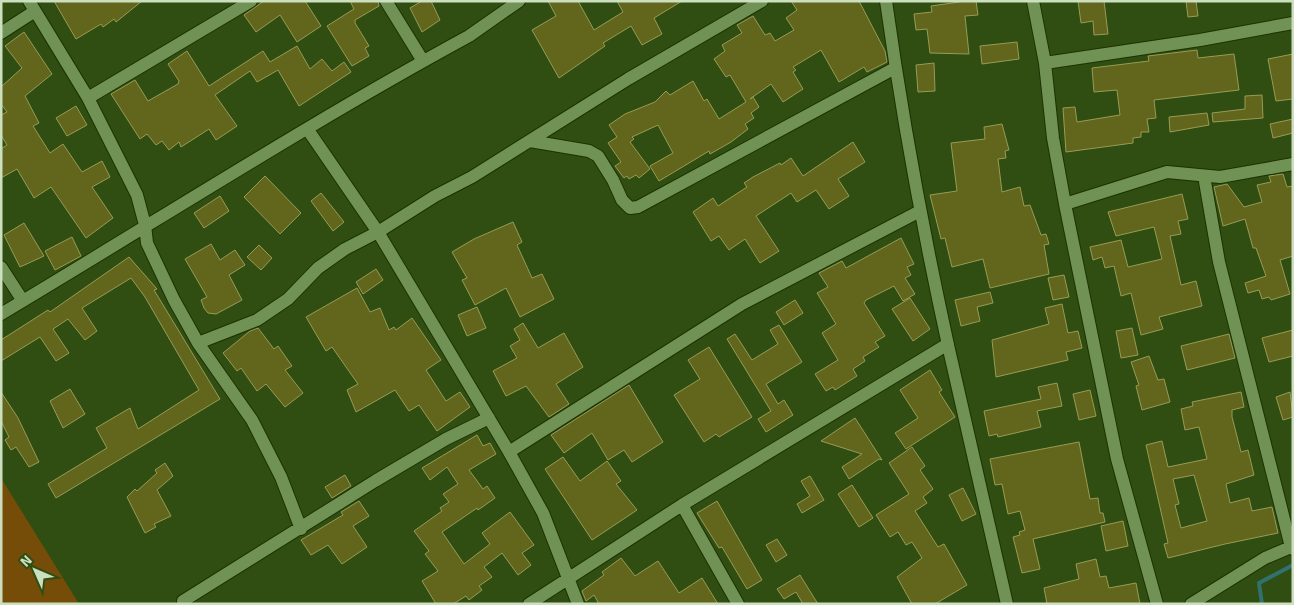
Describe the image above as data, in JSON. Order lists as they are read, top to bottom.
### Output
{
  "north": "top left"
}
